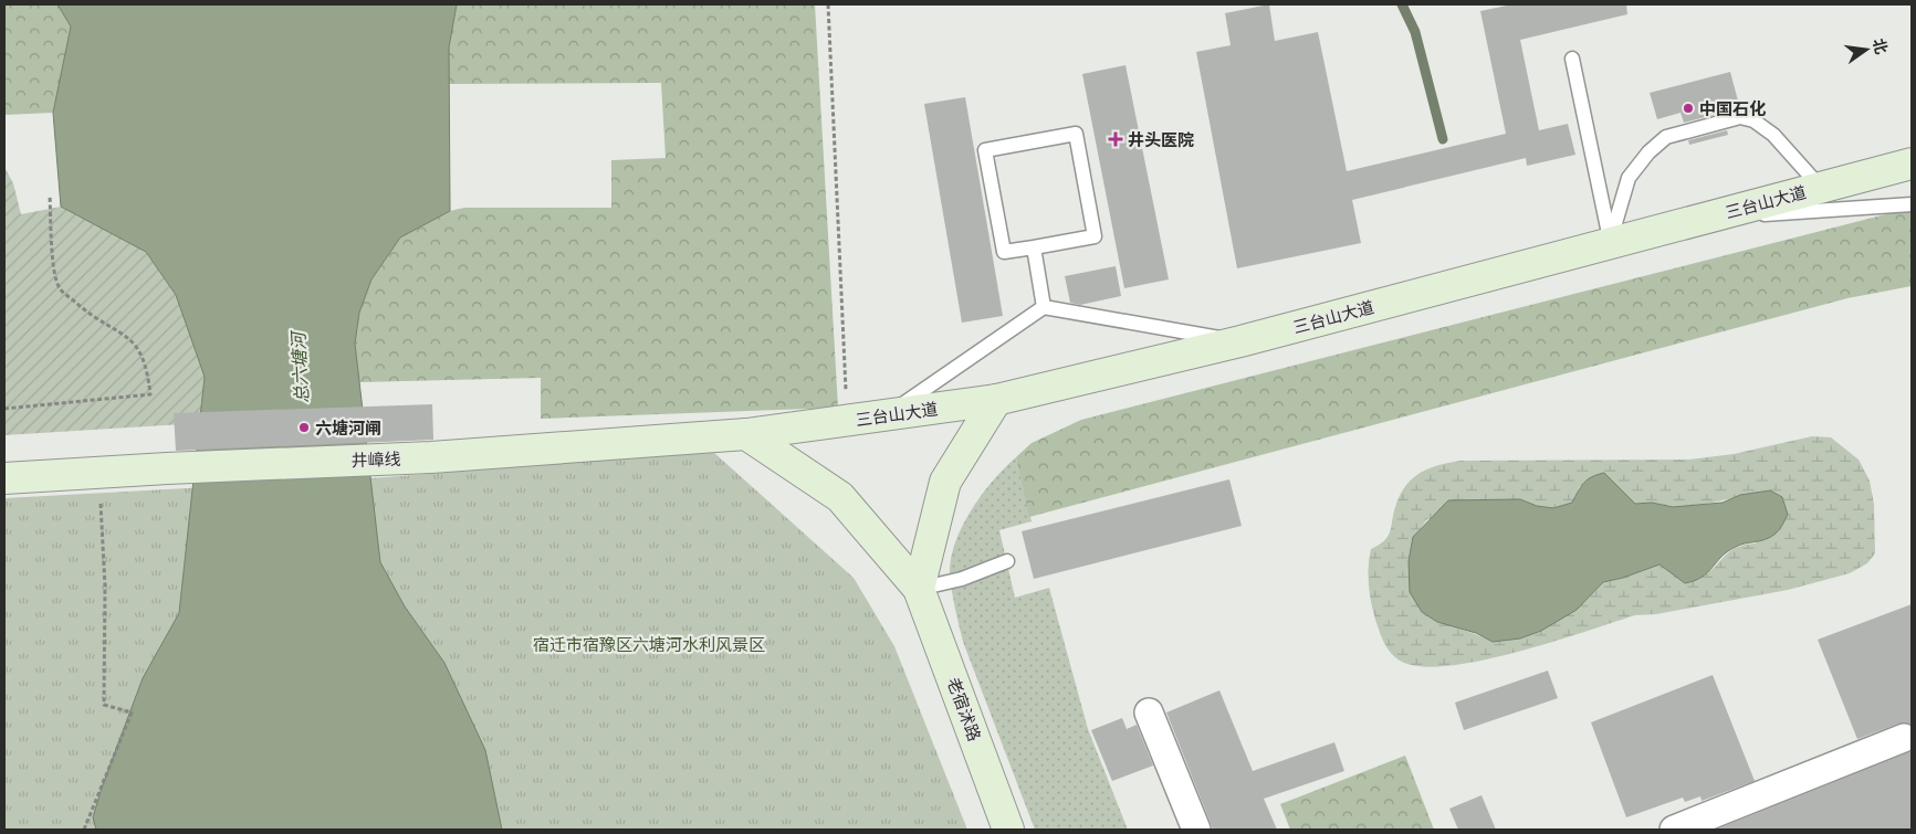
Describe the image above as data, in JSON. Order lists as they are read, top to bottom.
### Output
{
  "streets": {
    "main road": ["三台山大道", "井嶂线", "老宿沭路"]
  },
  "crossings": [
    ["三台山大道", "井嶂线"],
    ["三台山大道", "老宿沭路"],
    ["井嶂线", "老宿沭路"]
  ],
  "water": ["总六塘河"],
  "parks": ["宿迁市宿豫区六塘河水利风景区"],
  "places": {
    "other": ["中国石化", "六塘河闸"],
    "health": ["井头医院"]
  },
  "north": "right"
}
